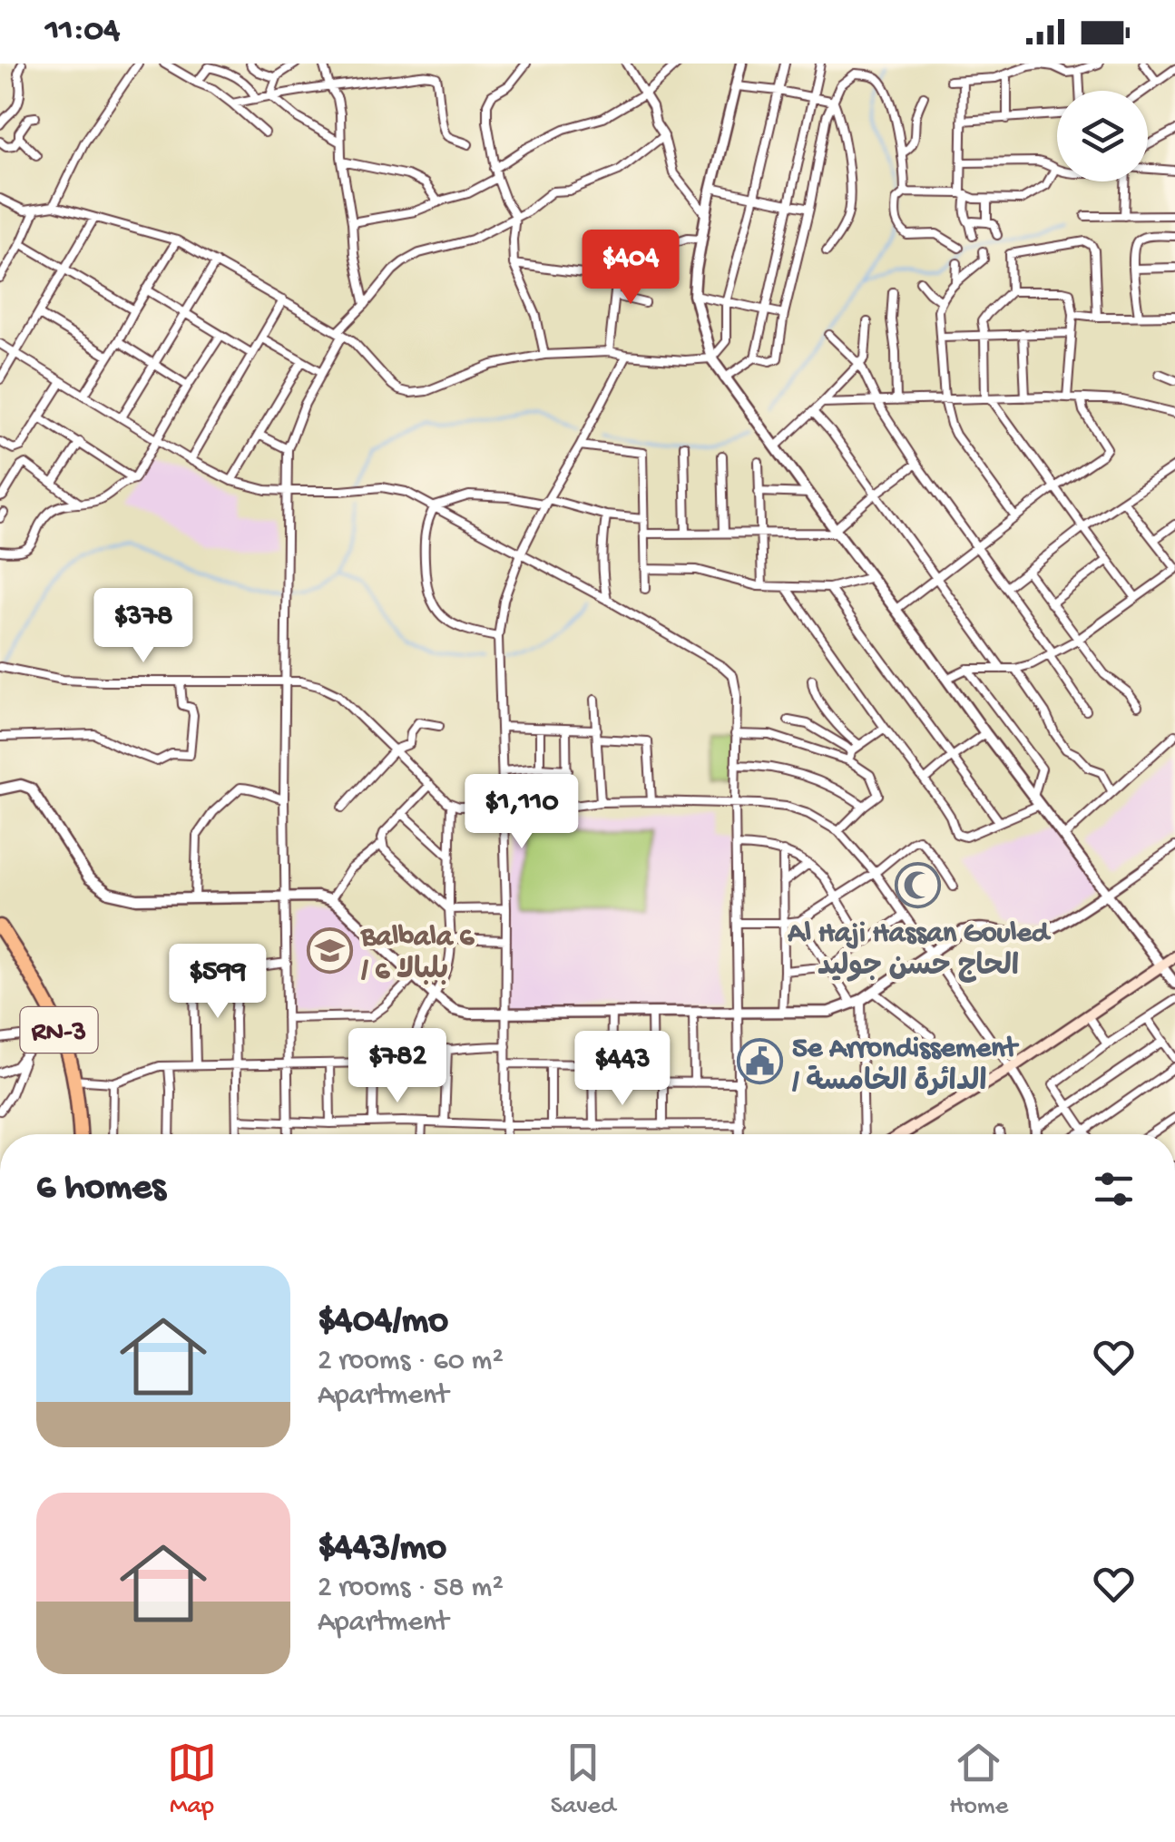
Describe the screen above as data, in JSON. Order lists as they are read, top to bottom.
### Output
{
  "streets": {
    "highway": ["RN-3"]
  },
  "places": {
    "mosque": ["Al Haji Hassan Gouled الحاج حسن جوليد"],
    "school or university": ["Balbala 6 / بلبالا 6"],
    "public building": ["5e Arrondissement / الدائرة الخامسة"]
  },
  "page": {
    "status": "11:04",
    "price": [
      "$404",
      "$378",
      "$1,110",
      "$599",
      "$782",
      "$443"
    ],
    "heading": "6 homes",
    "list": [
      {
        "name": "$404/mo",
        "note": "2 rooms · 60 m² · Apartment"
      },
      {
        "name": "$443/mo",
        "note": "2 rooms · 58 m² · Apartment"
      }
    ],
    "tabs": ["Map", "Saved", "Home"]
  }
}
